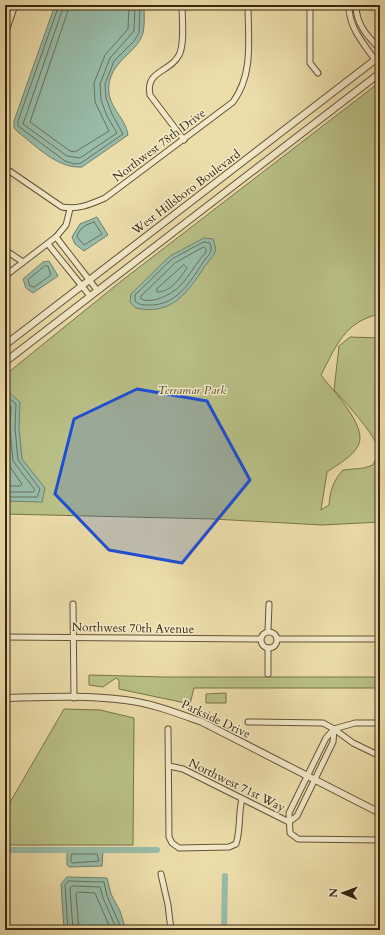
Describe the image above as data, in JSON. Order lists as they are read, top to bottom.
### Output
{
  "streets": {
    "street": [
      "Northwest 78th Drive",
      "West Hillsboro Boulevard",
      "Northwest 70th Avenue",
      "Parkside Drive",
      "Northwest 71st Way"
    ]
  },
  "parks": ["Terramar Park"],
  "north": "left"
}
